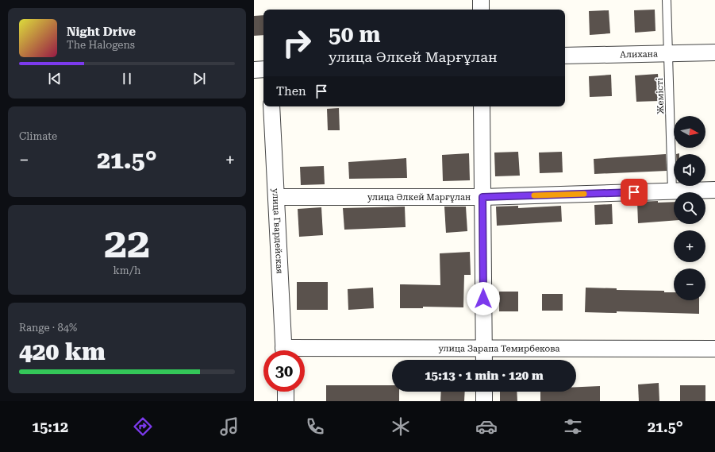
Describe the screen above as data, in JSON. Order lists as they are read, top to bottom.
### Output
{
  "streets": {
    "street": [
      "Алихана",
      "улица Әлкей Марғұлан",
      "улица Гвардейская",
      "улица Зарапа Темирбекова"
    ],
    "lane": ["Жемісті"]
  },
  "crossings": [
    ["Алихана", "Жемісті"],
    ["Жемісті", "улица Әлкей Марғұлан"],
    ["улица Әлкей Марғұлан", "улица Гвардейская"]
  ],
  "north": "right",
  "page": {
    "turn": ["50 m", "улица Әлкей Марғұлан"],
    "song": ["Night Drive", "The Halogens"],
    "then": "Then",
    "tile": [
      "Climate",
      ["22", "km/h"],
      ["Range · 84%", "420 km"]
    ],
    "map_buttons": ["+", "−"],
    "heat": ["−", "21.5°", "+"],
    "limit": "30",
    "trip": "15:13 · 1 min · 120 m",
    "tabs": ["15:12", "21.5°"]
  }
}
